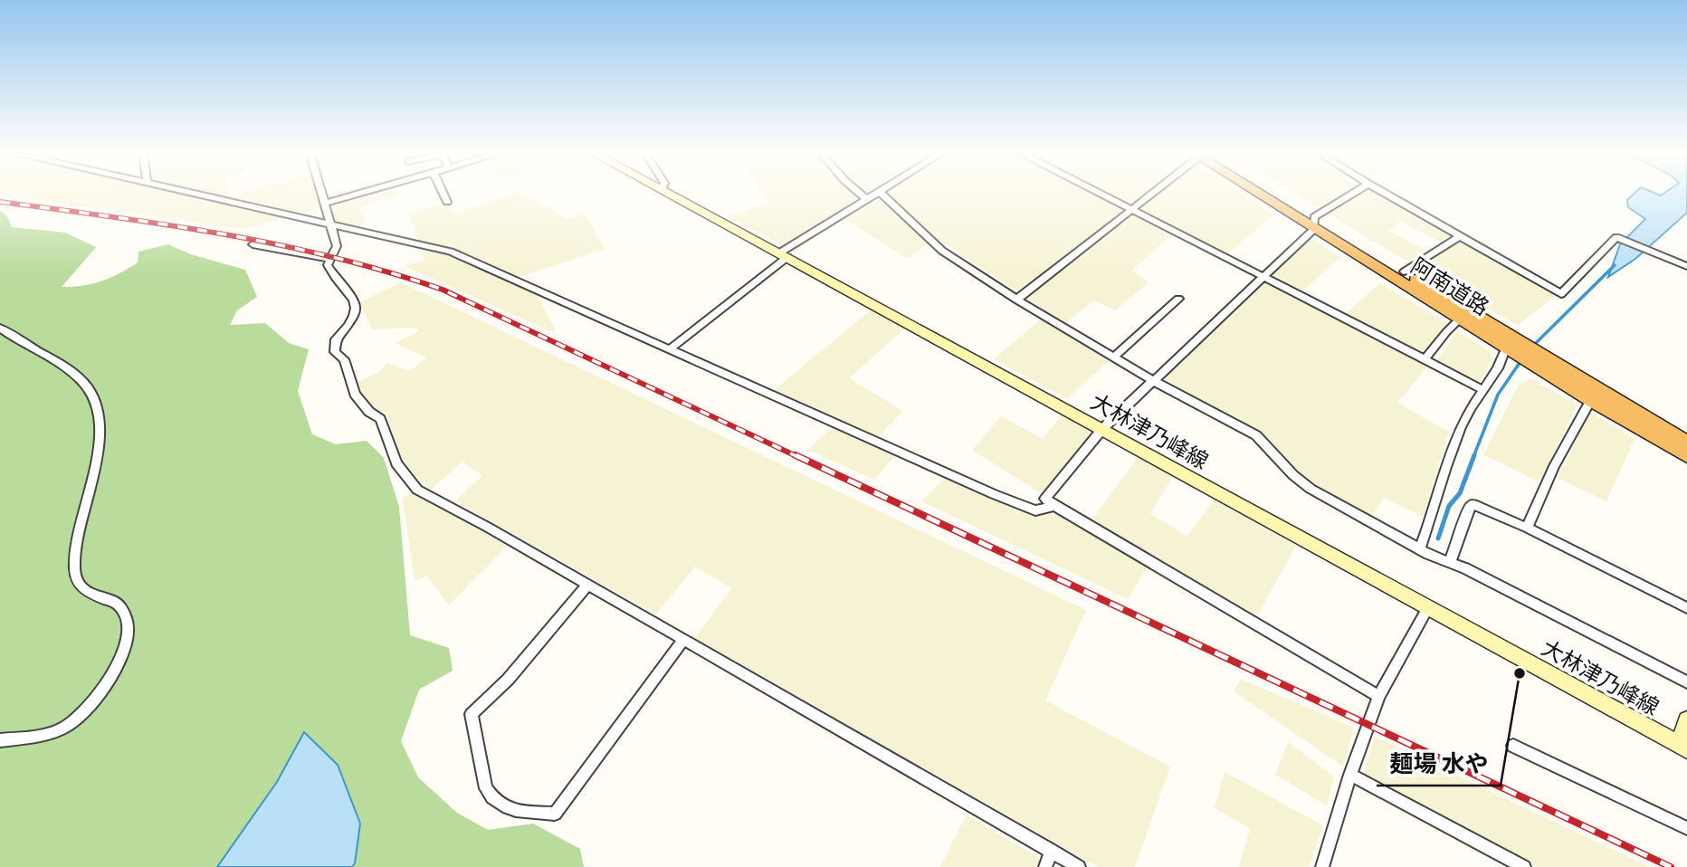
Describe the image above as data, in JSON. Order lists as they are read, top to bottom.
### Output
{
  "streets": {
    "highway": ["阿南道路"],
    "main road": ["大林津乃峰線"]
  },
  "places": ["麺場 水や"]
}
